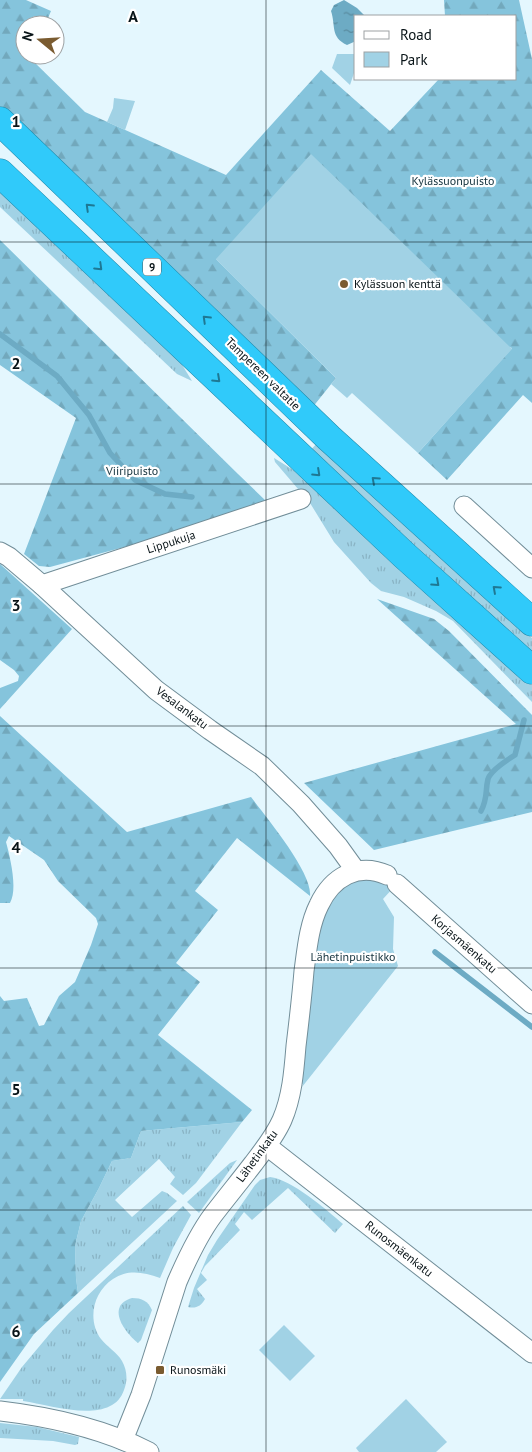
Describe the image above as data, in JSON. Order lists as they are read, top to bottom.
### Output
{
  "streets": {
    "highway": ["9", "Tampereen valtatie"],
    "street": [
      "Lippukuja",
      "Vesalankatu",
      "Korjasmäenkatu",
      "Lähetinkatu",
      "Runosmäenkatu"
    ]
  },
  "crossings": [
    ["Lippukuja", "Vesalankatu"],
    ["Vesalankatu", "Korjasmäenkatu"],
    ["Vesalankatu", "Lähetinkatu"],
    ["Korjasmäenkatu", "Lähetinkatu"],
    ["Lähetinkatu", "Runosmäenkatu"]
  ],
  "parks": ["Kylässuonpuisto", "Viiripuisto", "Lähetinpuistikko"],
  "places": {
    "other": ["Kylässuon kenttä"],
    "transit": ["Runosmäki"]
  },
  "legend": ["Road", "Park"],
  "north": "left",
  "grid": {
    "columns": ["A"],
    "rows": [
      "1",
      "2",
      "3",
      "4",
      "5",
      "6"
    ]
  }
}
